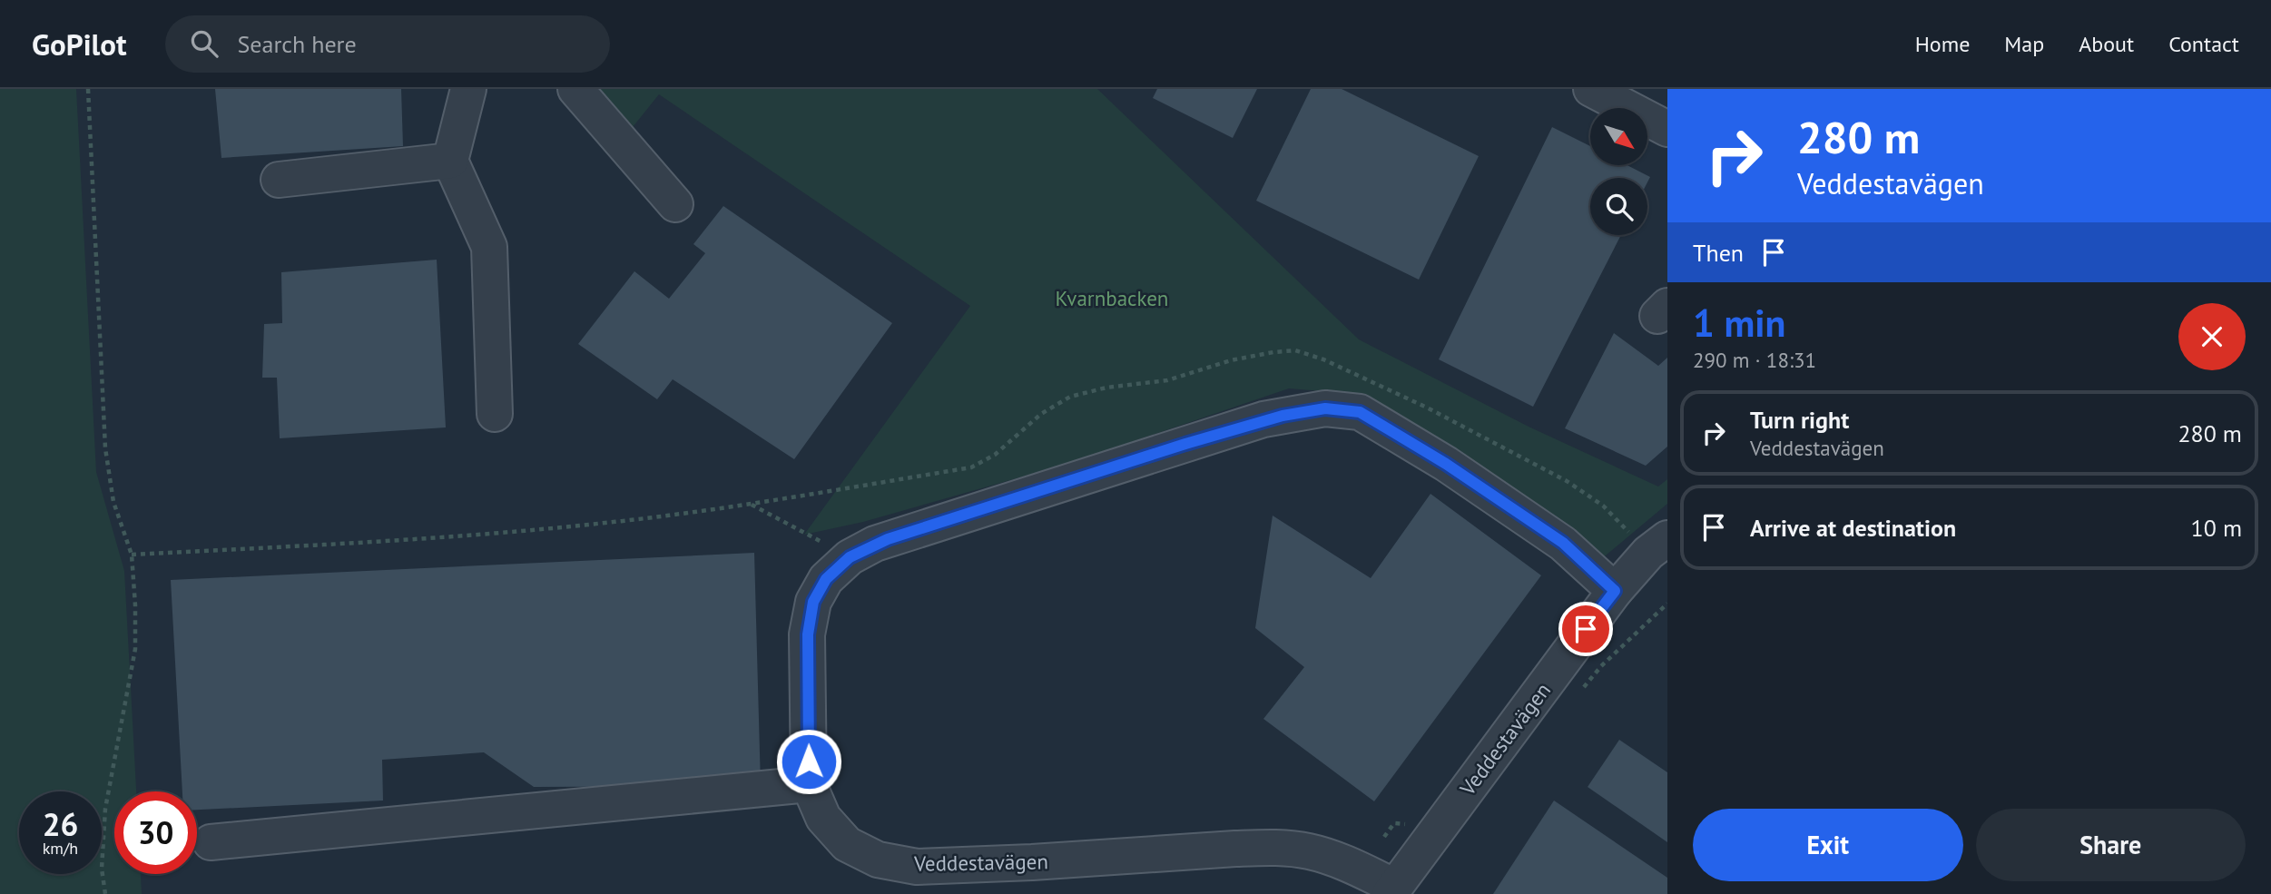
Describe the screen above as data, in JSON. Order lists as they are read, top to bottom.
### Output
{
  "streets": {
    "street": ["Veddestavägen"]
  },
  "parks": ["Kvarnbacken"],
  "north": "bottom right",
  "page": {
    "header": "GoPilot",
    "search": "Search here",
    "nav": [
      "Home",
      "Map",
      "About",
      "Contact"
    ],
    "turn": ["280 m", "Veddestavägen"],
    "then": "Then",
    "heading": ["1 min", "290 m · 18:31"],
    "list": [
      {
        "name": "Turn right",
        "note": "Veddestavägen",
        "value": "280 m"
      },
      {
        "name": "Arrive at destination",
        "value": "10 m"
      }
    ],
    "speed": "26 km/h",
    "limit": "30",
    "buttons": ["Exit", "Share"]
  }
}
